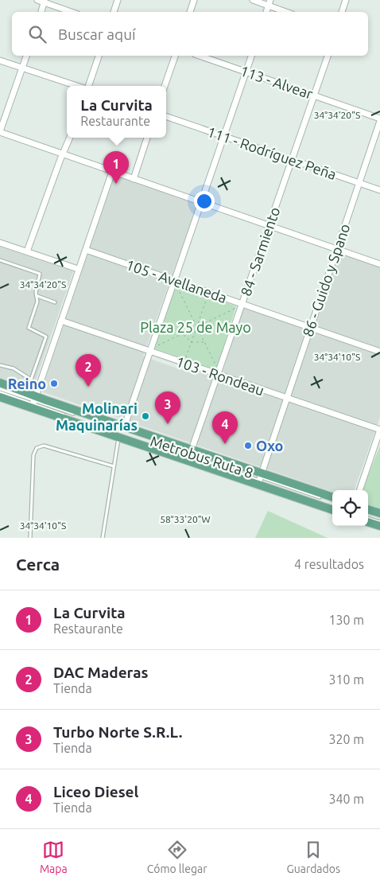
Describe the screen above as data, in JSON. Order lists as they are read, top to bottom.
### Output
{
  "streets": {
    "street": [
      "113 - Alvear",
      "111 - Rodríguez Peña",
      "84 - Sarmiento",
      "86 - Guido y Spano",
      "105 - Avellaneda",
      "103 - Rondeau"
    ],
    "lane": ["Metrobus Ruta 8"]
  },
  "crossings": [
    ["113 - Alvear", "84 - Sarmiento"],
    ["113 - Alvear", "86 - Guido y Spano"],
    ["111 - Rodríguez Peña", "84 - Sarmiento"],
    ["111 - Rodríguez Peña", "86 - Guido y Spano"],
    ["84 - Sarmiento", "105 - Avellaneda"],
    ["84 - Sarmiento", "103 - Rondeau"],
    ["86 - Guido y Spano", "105 - Avellaneda"],
    ["86 - Guido y Spano", "103 - Rondeau"],
    ["86 - Guido y Spano", "Metrobus Ruta 8"]
  ],
  "parks": ["Plaza 25 de Mayo"],
  "places": ["Reino", "Molinari Maquinarías", "Oxo"],
  "page": {
    "search": "Buscar aquí",
    "popup": ["La Curvita", "Restaurante"],
    "pins": [
      "1",
      "2",
      "3",
      "4"
    ],
    "heading": ["Cerca", "4 resultados"],
    "list": [
      {
        "mark": "1",
        "name": "La Curvita",
        "note": "Restaurante",
        "value": "130 m"
      },
      {
        "mark": "2",
        "name": "DAC Maderas",
        "note": "Tienda",
        "value": "310 m"
      },
      {
        "mark": "3",
        "name": "Turbo Norte S.R.L.",
        "note": "Tienda",
        "value": "320 m"
      },
      {
        "mark": "4",
        "name": "Liceo Diesel",
        "note": "Tienda",
        "value": "340 m"
      }
    ],
    "nav": ["Mapa", "Cómo llegar", "Guardados"]
  },
  "coordinates": ["34°34'20\"S", "34°34'10\"S", "58°33'20\"W"]
}
